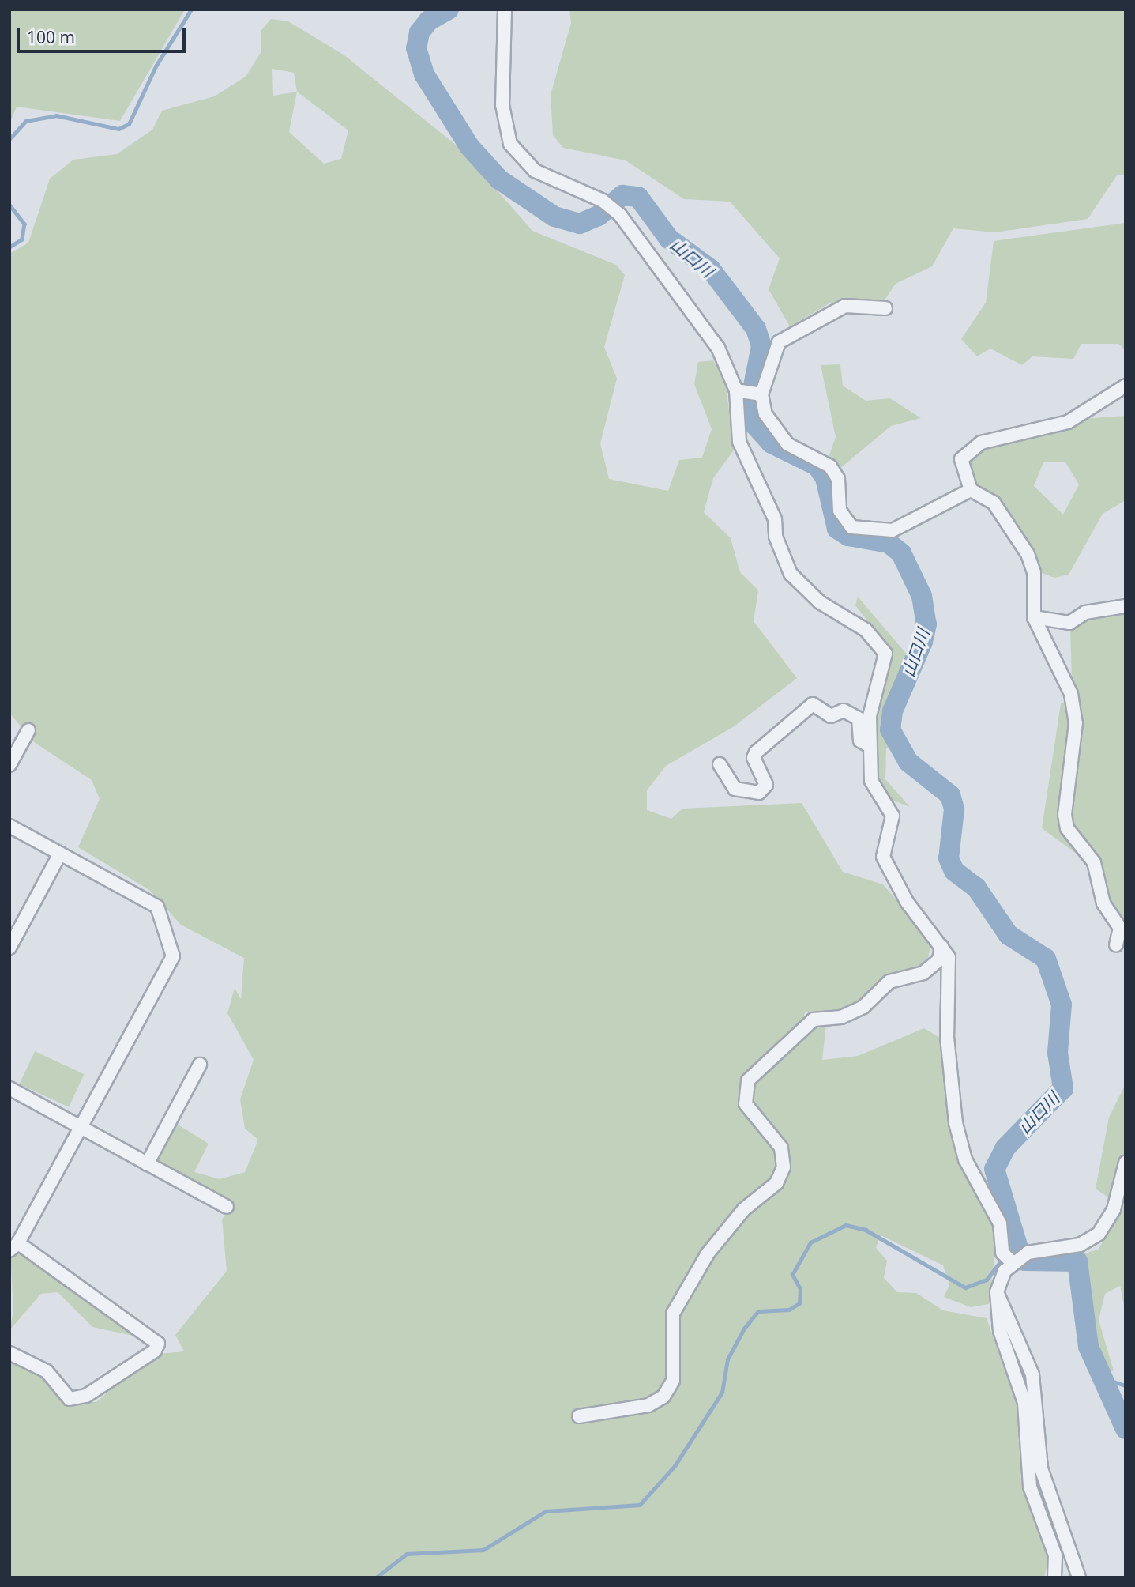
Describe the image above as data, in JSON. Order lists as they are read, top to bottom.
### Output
{
  "water": ["山口川"],
  "scale_bar": "100 m"
}
